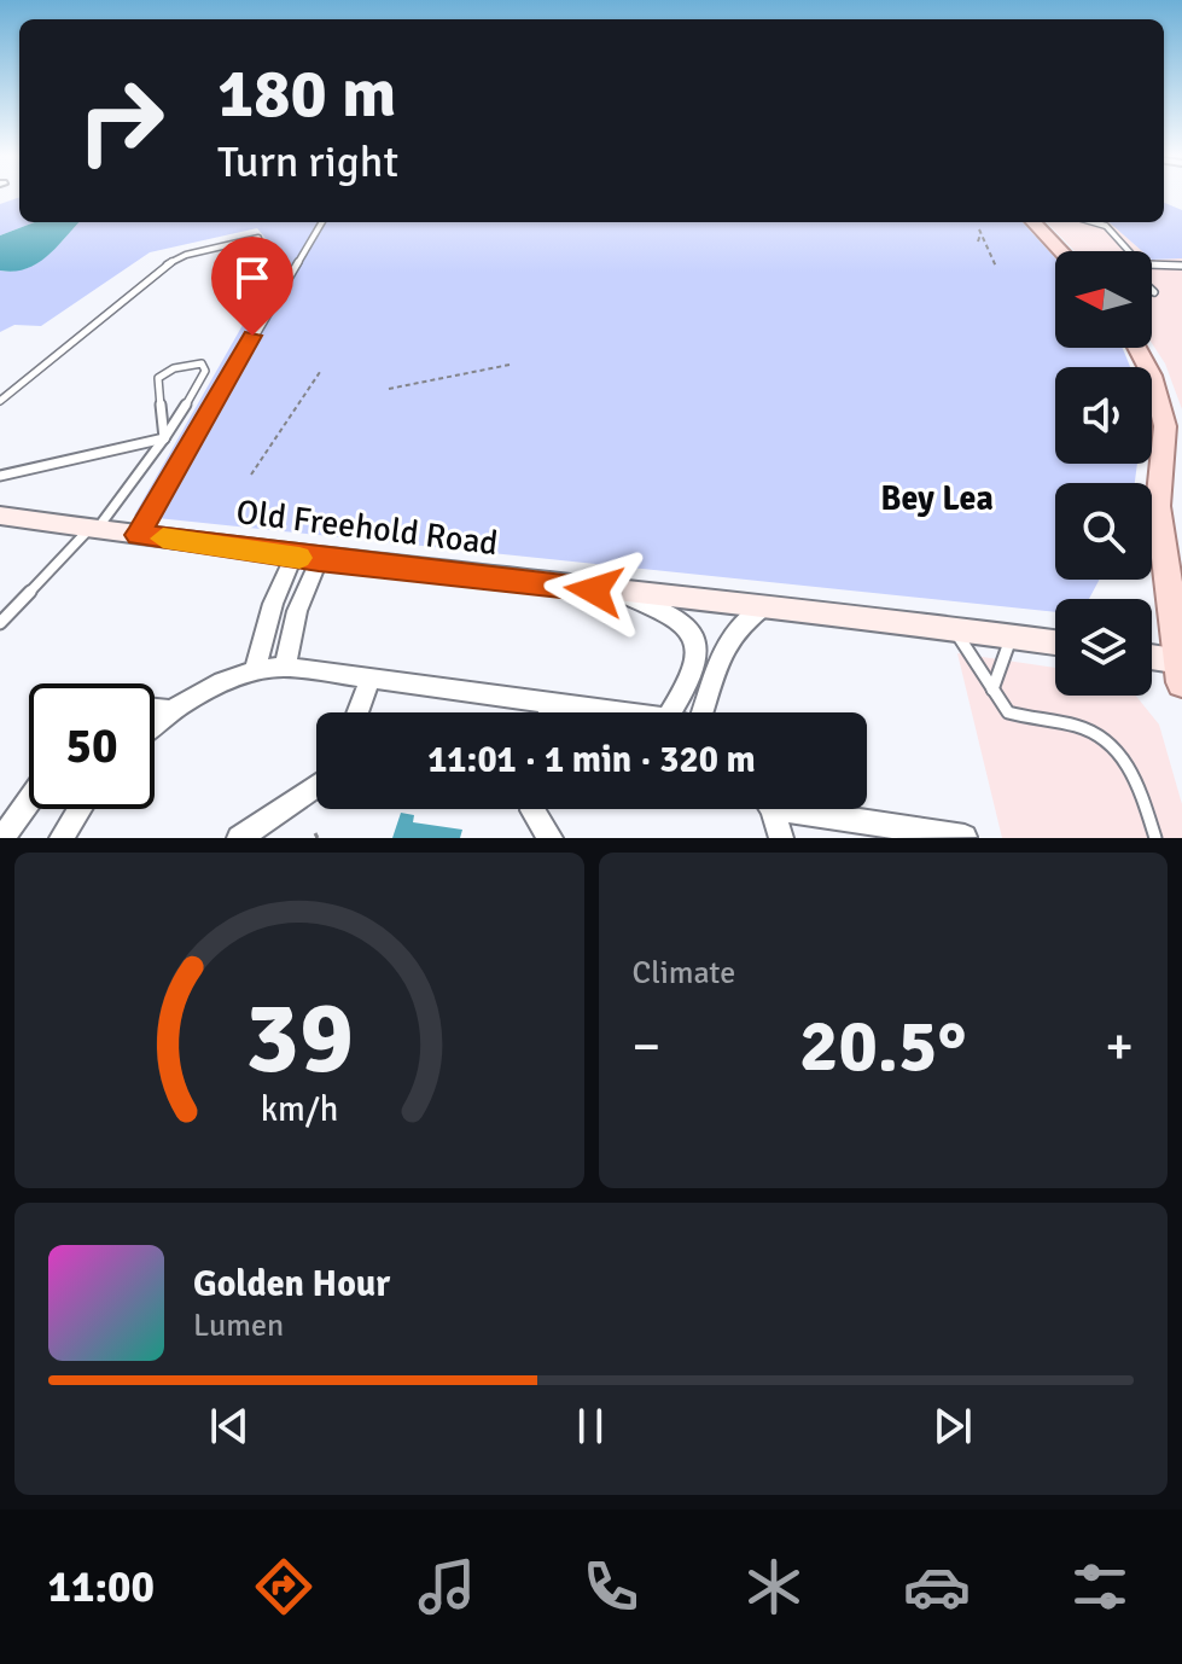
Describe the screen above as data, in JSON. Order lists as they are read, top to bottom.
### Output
{
  "streets": {
    "main road": ["Old Freehold Road"]
  },
  "districts": ["Bey Lea"],
  "north": "left",
  "page": {
    "turn": ["180 m", "Turn right"],
    "limit": "50",
    "trip": "11:01 · 1 min · 320 m",
    "tile": "Climate",
    "heat": ["−", "20.5°", "+"],
    "song": ["Golden Hour", "Lumen"],
    "tabs": "11:00",
    "gauge": ["39", "km/h"]
  }
}
